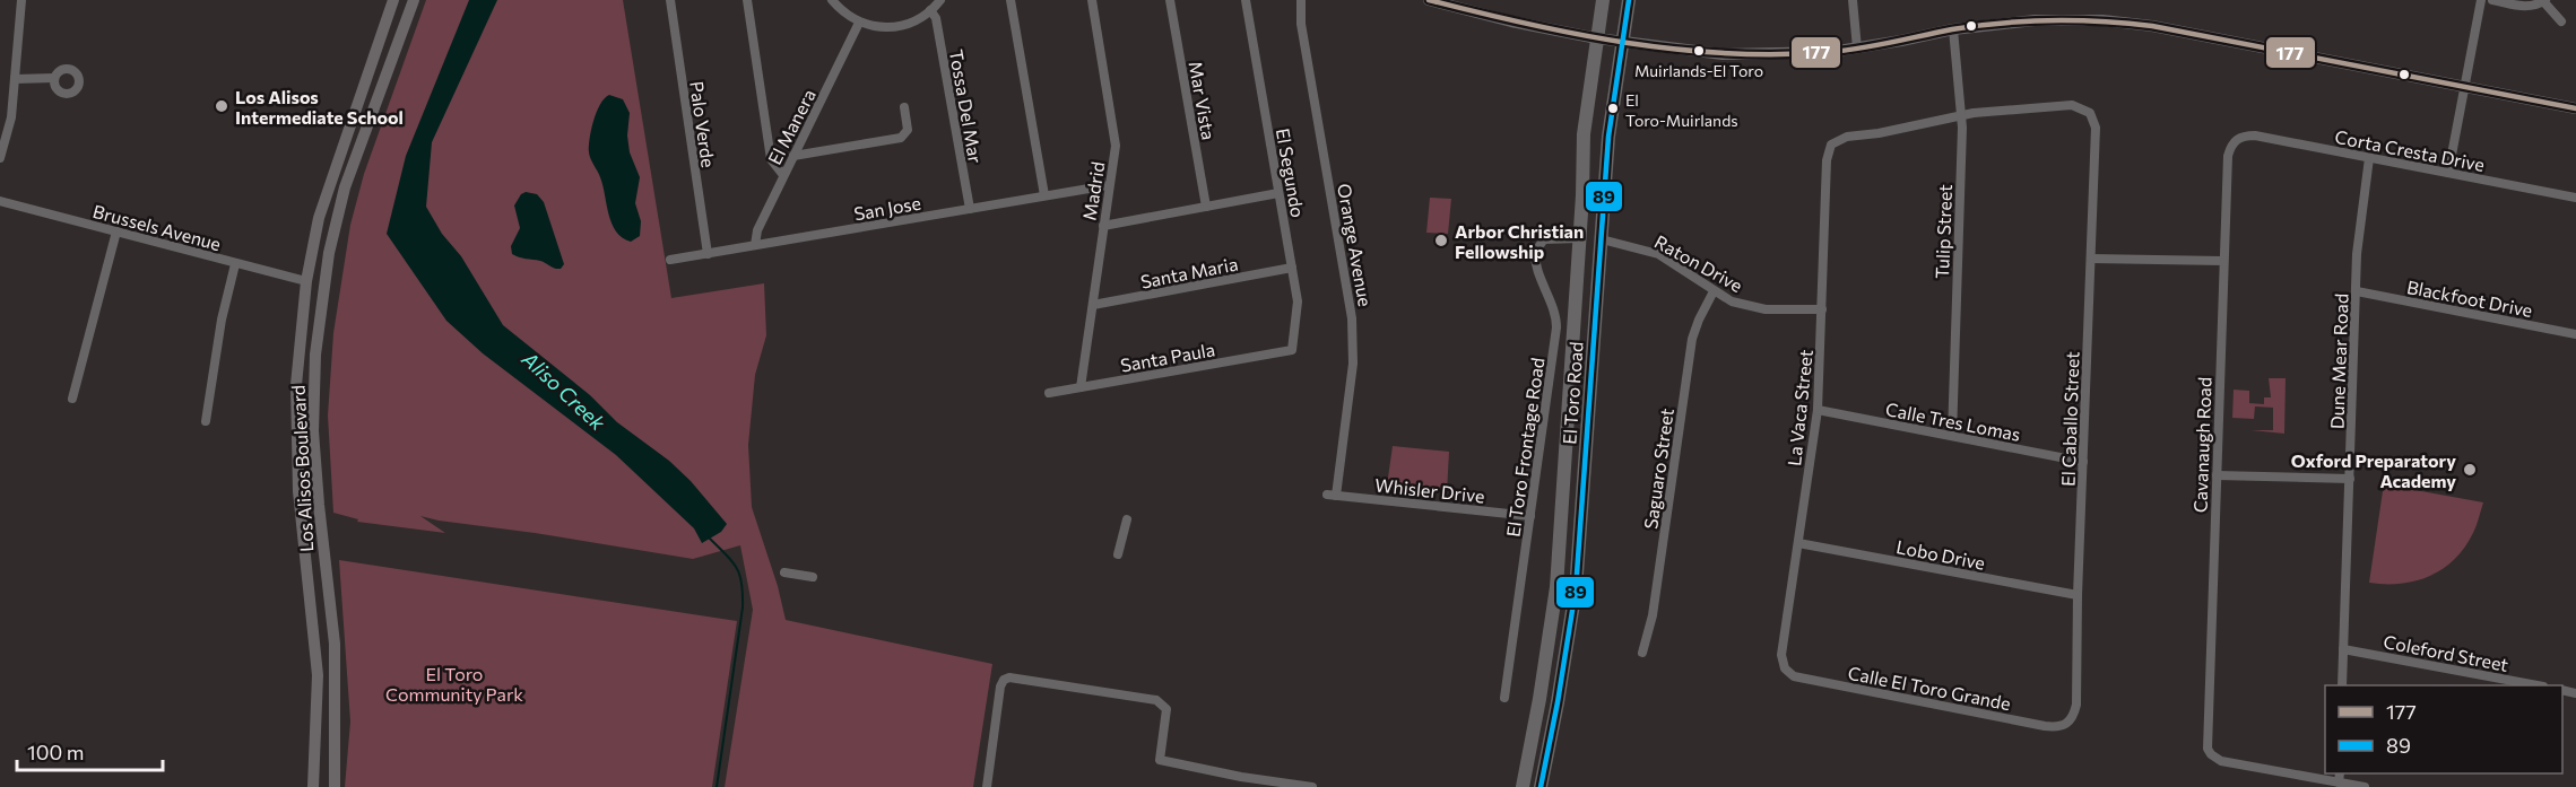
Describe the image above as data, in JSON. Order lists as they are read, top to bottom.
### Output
{
  "streets": {
    "main road": ["El Toro Road", "Los Alisos Boulevard"],
    "street": [
      "Mar Vista",
      "Tossa Del Mar",
      "Palo Verde",
      "El Manera",
      "Corta Cresta Drive",
      "El Segundo",
      "Madrid",
      "San Jose",
      "Brussels Avenue",
      "Tulip Street",
      "Orange Avenue",
      "Raton Drive",
      "Santa Maria",
      "Blackfoot Drive",
      "Santa Paula",
      "Dune Mear Road",
      "La Vaca Street",
      "El Caballo Street",
      "Calle Tres Lomas",
      "Cavanaugh Road",
      "El Toro Frontage Road",
      "Saguaro Street",
      "Whisler Drive",
      "Lobo Drive",
      "Coleford Street",
      "Calle El Toro Grande"
    ]
  },
  "crossings": [
    ["Tossa Del Mar", "San Jose"],
    ["Palo Verde", "San Jose"],
    ["El Manera", "San Jose"],
    ["Corta Cresta Drive", "Dune Mear Road"],
    ["Corta Cresta Drive", "Cavanaugh Road"],
    ["El Segundo", "Santa Maria"],
    ["El Segundo", "Santa Paula"],
    ["Madrid", "San Jose"],
    ["Madrid", "Santa Maria"],
    ["Madrid", "Santa Paula"],
    ["Brussels Avenue", "Los Alisos Boulevard"],
    ["Tulip Street", "La Vaca Street"],
    ["Tulip Street", "El Caballo Street"],
    ["Tulip Street", "Calle Tres Lomas"],
    ["Orange Avenue", "Whisler Drive"],
    ["Raton Drive", "El Toro Road"],
    ["Raton Drive", "La Vaca Street"],
    ["Raton Drive", "Saguaro Street"],
    ["Blackfoot Drive", "Dune Mear Road"],
    ["Dune Mear Road", "Coleford Street"],
    ["El Toro Road", "El Toro Frontage Road"],
    ["La Vaca Street", "El Caballo Street"],
    ["La Vaca Street", "Calle Tres Lomas"],
    ["La Vaca Street", "Lobo Drive"],
    ["La Vaca Street", "Calle El Toro Grande"],
    ["El Caballo Street", "Calle Tres Lomas"],
    ["El Caballo Street", "Lobo Drive"],
    ["El Caballo Street", "Calle El Toro Grande"],
    ["El Toro Frontage Road", "Whisler Drive"]
  ],
  "water": ["Aliso Creek"],
  "parks": ["El Toro Community Park"],
  "places": [
    "Muirlands-El Toro",
    "Los Alisos Intermediate School",
    "El Toro-Muirlands",
    "Arbor Christian Fellowship",
    "Oxford Preparatory Academy"
  ],
  "lines": ["transit line 177", "transit line 89"],
  "legend": ["177", "89"],
  "scale_bar": "100 m"
}
